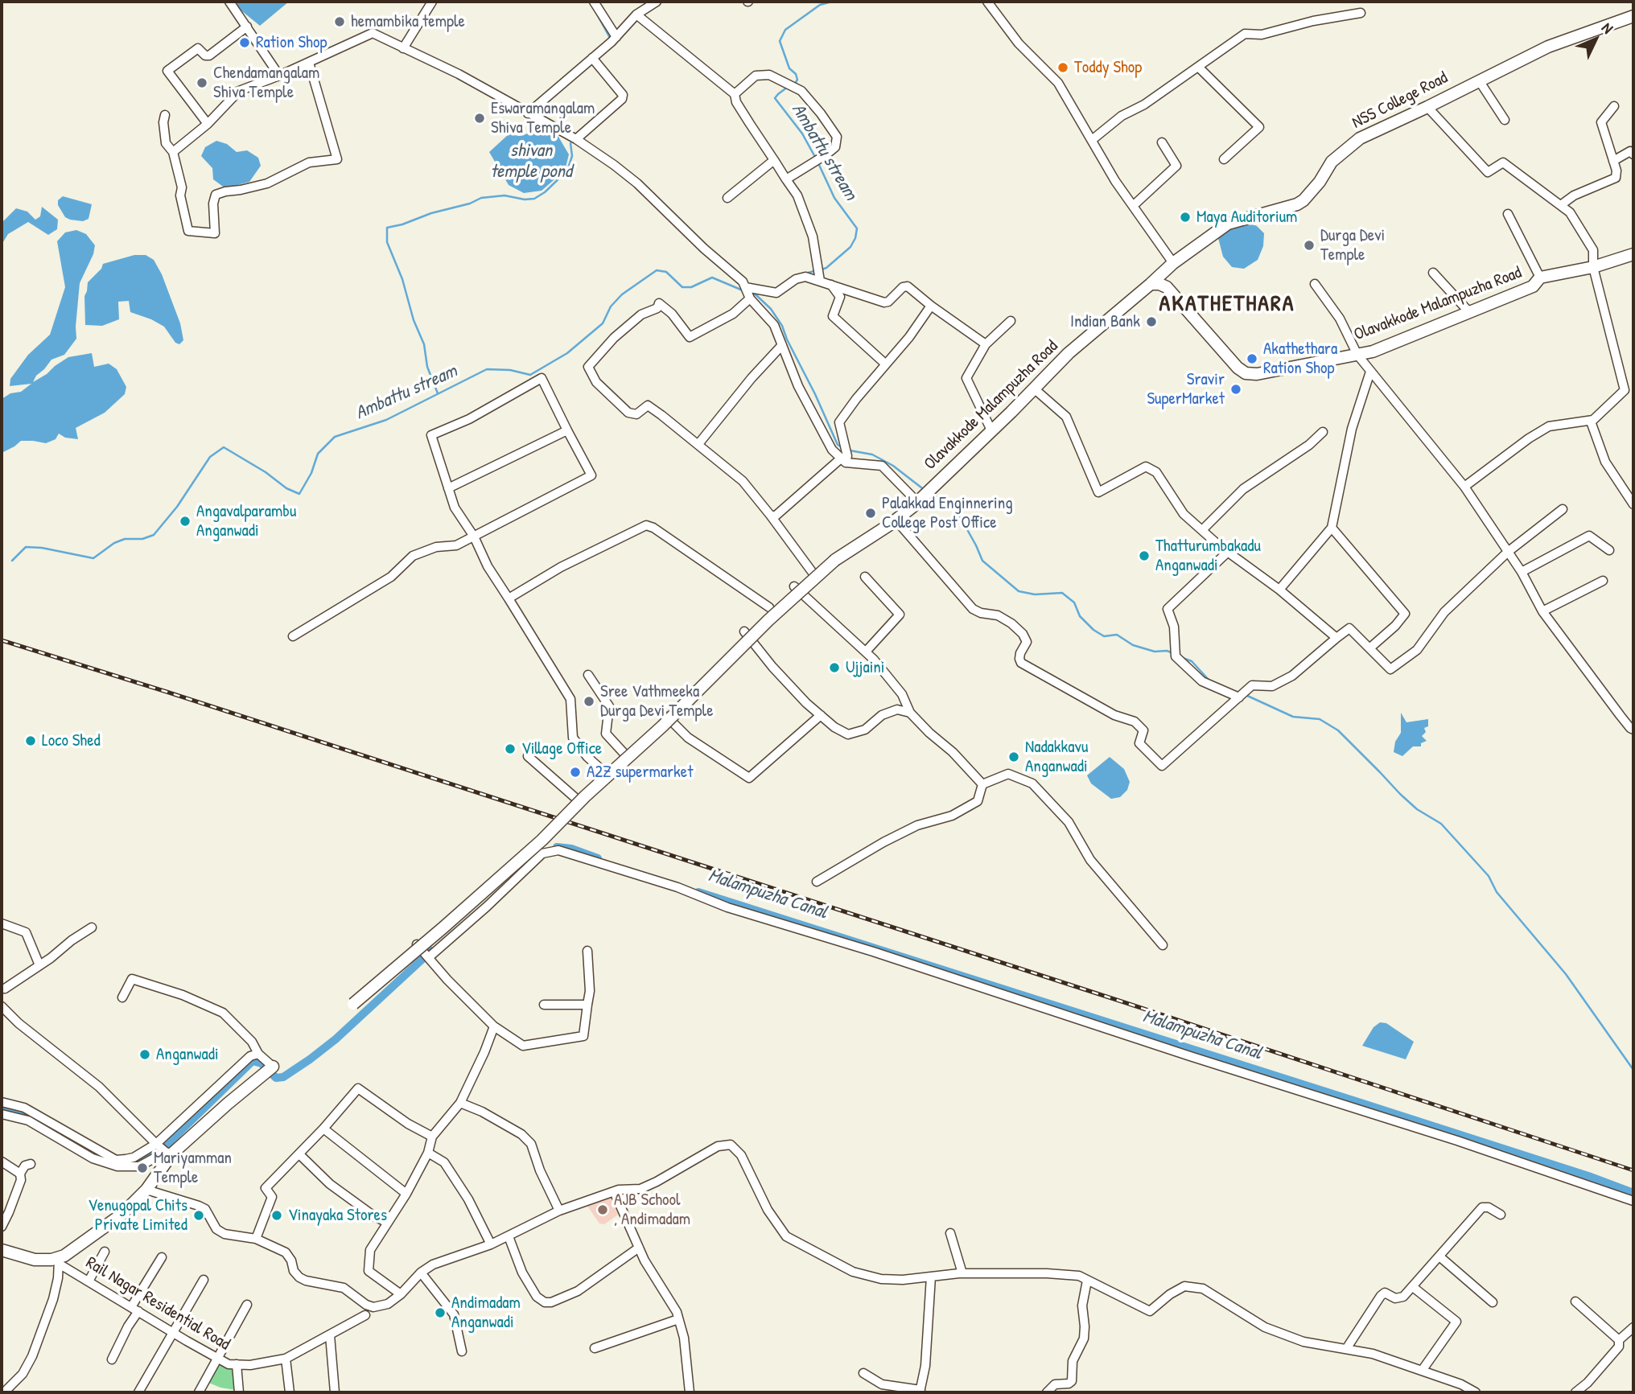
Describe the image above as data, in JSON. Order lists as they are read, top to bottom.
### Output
{
  "streets": {
    "main road": ["NSS College Road", "Olavakkode Malampuzha Road"],
    "street": ["Rail Nagar Residential Road"]
  },
  "crossings": [
    ["NSS College Road", "Olavakkode Malampuzha Road"]
  ],
  "districts": ["AKATHETHARA"],
  "water": ["shivan temple pond", "Ambattu stream", "Malampuzha Canal"],
  "places": [
    "hemambika temple",
    "Ration Shop",
    "Toddy Shop",
    "Chendamangalam Shiva Temple",
    "Eswaramangalam Shiva Temple",
    "Maya Auditorium",
    "Durga Devi Temple",
    "Indian Bank",
    "Akathethara Ration Shop",
    "Sravir SuperMarket",
    "Palakkad Enginnering College Post Office",
    "Angavalparambu Anganwadi",
    "Thatturumbakadu Anganwadi",
    "Ujjaini",
    "Sree Vathmeeka Durga Devi Temple",
    "Loco Shed",
    "Village Office",
    "Nadakkavu Anganwadi",
    "A2Z supermarket",
    "Anganwadi",
    "Mariyamman Temple",
    "AJB School , Andimadam",
    "Venugopal Chits Private Limited",
    "Vinayaka Stores",
    "Andimadam Anganwadi"
  ],
  "north": "top right"
}
